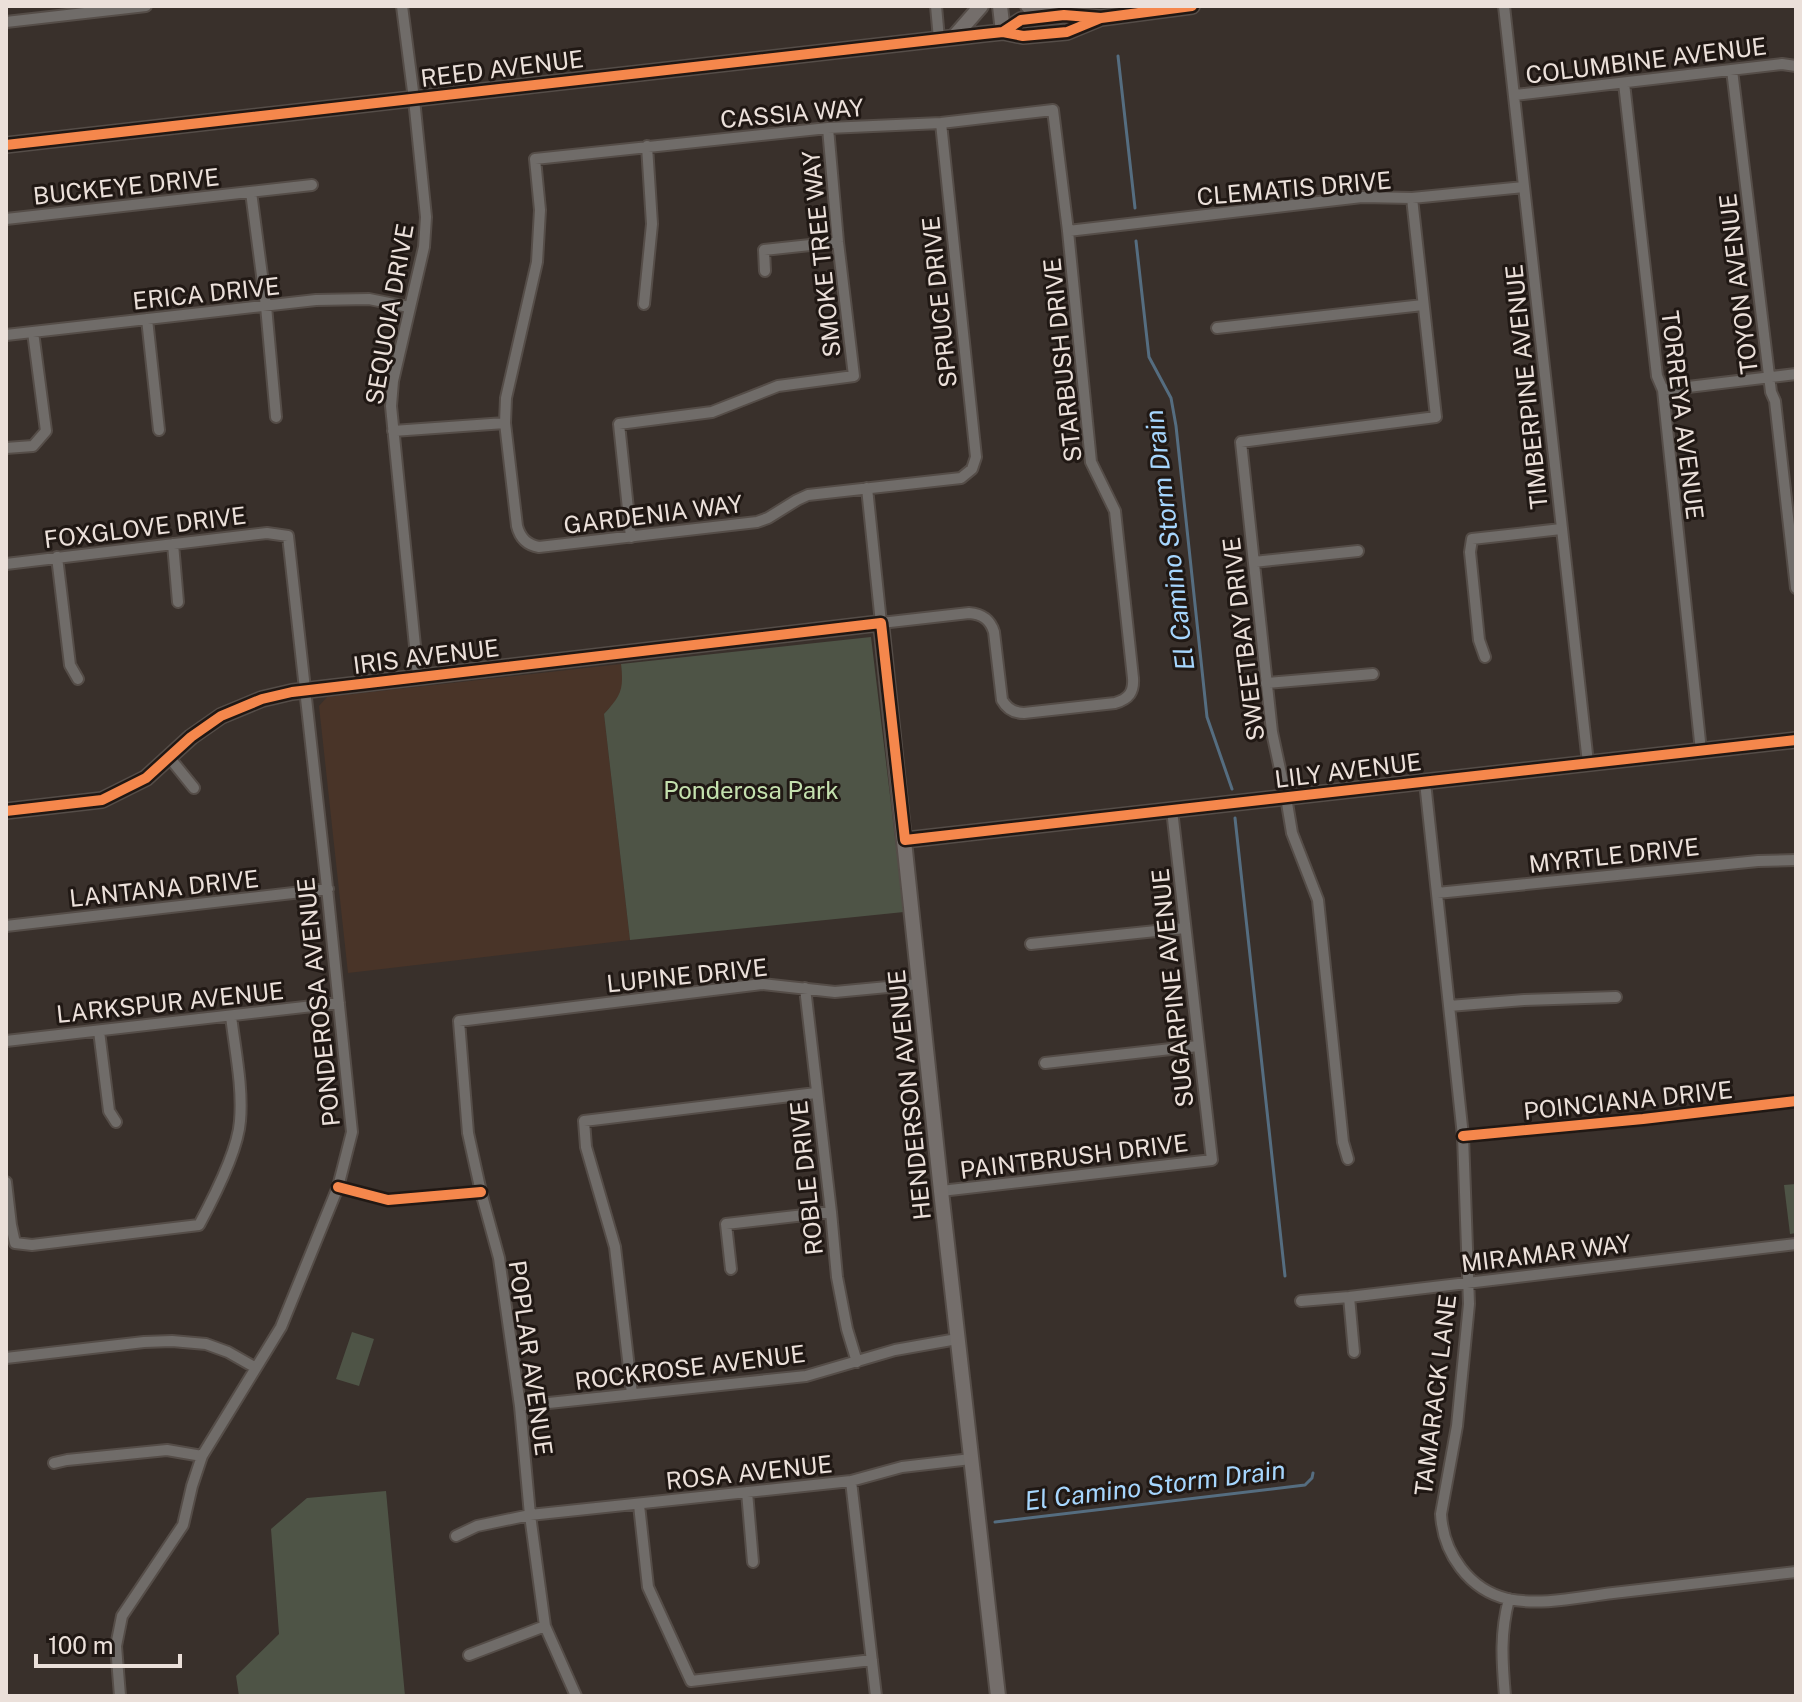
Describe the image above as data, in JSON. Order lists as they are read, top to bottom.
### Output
{
  "streets": {
    "street": [
      "COLUMBINE AVENUE",
      "REED AVENUE",
      "CASSIA WAY",
      "BUCKEYE DRIVE",
      "CLEMATIS DRIVE",
      "SMOKE TREE WAY",
      "TOYON AVENUE",
      "ERICA DRIVE",
      "SPRUCE DRIVE",
      "SEQUOIA DRIVE",
      "STARBUSH DRIVE",
      "TIMBERPINE AVENUE",
      "TORREYA AVENUE",
      "GARDENIA WAY",
      "FOXGLOVE DRIVE",
      "SWEETBAY DRIVE",
      "IRIS AVENUE",
      "LILY AVENUE",
      "MYRTLE DRIVE",
      "LANTANA DRIVE",
      "LUPINE DRIVE",
      "SUGARPINE AVENUE",
      "LARKSPUR AVENUE",
      "PONDEROSA AVENUE",
      "HENDERSON AVENUE",
      "POINCIANA DRIVE",
      "PAINTBRUSH DRIVE",
      "ROBLE DRIVE",
      "MIRAMAR WAY",
      "POPLAR AVENUE",
      "ROCKROSE AVENUE",
      "TAMARACK LANE",
      "ROSA AVENUE"
    ]
  },
  "crossings": [
    ["COLUMBINE AVENUE", "TOYON AVENUE"],
    ["COLUMBINE AVENUE", "TIMBERPINE AVENUE"],
    ["COLUMBINE AVENUE", "TORREYA AVENUE"],
    ["REED AVENUE", "SEQUOIA DRIVE"],
    ["CASSIA WAY", "SMOKE TREE WAY"],
    ["CASSIA WAY", "SPRUCE DRIVE"],
    ["CASSIA WAY", "STARBUSH DRIVE"],
    ["CASSIA WAY", "GARDENIA WAY"],
    ["CLEMATIS DRIVE", "STARBUSH DRIVE"],
    ["CLEMATIS DRIVE", "TIMBERPINE AVENUE"],
    ["SMOKE TREE WAY", "GARDENIA WAY"],
    ["ERICA DRIVE", "SEQUOIA DRIVE"],
    ["SPRUCE DRIVE", "GARDENIA WAY"],
    ["SEQUOIA DRIVE", "IRIS AVENUE"],
    ["STARBUSH DRIVE", "IRIS AVENUE"],
    ["TIMBERPINE AVENUE", "LILY AVENUE"],
    ["TORREYA AVENUE", "LILY AVENUE"],
    ["GARDENIA WAY", "HENDERSON AVENUE"],
    ["FOXGLOVE DRIVE", "PONDEROSA AVENUE"],
    ["SWEETBAY DRIVE", "LILY AVENUE"],
    ["IRIS AVENUE", "PONDEROSA AVENUE"],
    ["IRIS AVENUE", "HENDERSON AVENUE"],
    ["LILY AVENUE", "SUGARPINE AVENUE"],
    ["LILY AVENUE", "HENDERSON AVENUE"],
    ["LILY AVENUE", "TAMARACK LANE"],
    ["MYRTLE DRIVE", "TAMARACK LANE"],
    ["LANTANA DRIVE", "PONDEROSA AVENUE"],
    ["LUPINE DRIVE", "HENDERSON AVENUE"],
    ["LUPINE DRIVE", "ROBLE DRIVE"],
    ["LUPINE DRIVE", "POPLAR AVENUE"],
    ["SUGARPINE AVENUE", "PAINTBRUSH DRIVE"],
    ["LARKSPUR AVENUE", "PONDEROSA AVENUE"],
    ["HENDERSON AVENUE", "PAINTBRUSH DRIVE"],
    ["HENDERSON AVENUE", "ROCKROSE AVENUE"],
    ["HENDERSON AVENUE", "ROSA AVENUE"],
    ["POINCIANA DRIVE", "TAMARACK LANE"],
    ["ROBLE DRIVE", "ROCKROSE AVENUE"],
    ["MIRAMAR WAY", "TAMARACK LANE"],
    ["POPLAR AVENUE", "ROCKROSE AVENUE"],
    ["POPLAR AVENUE", "ROSA AVENUE"]
  ],
  "water": ["El Camino Storm Drain"],
  "parks": ["Ponderosa Park"],
  "scale_bar": "100 m"
}
